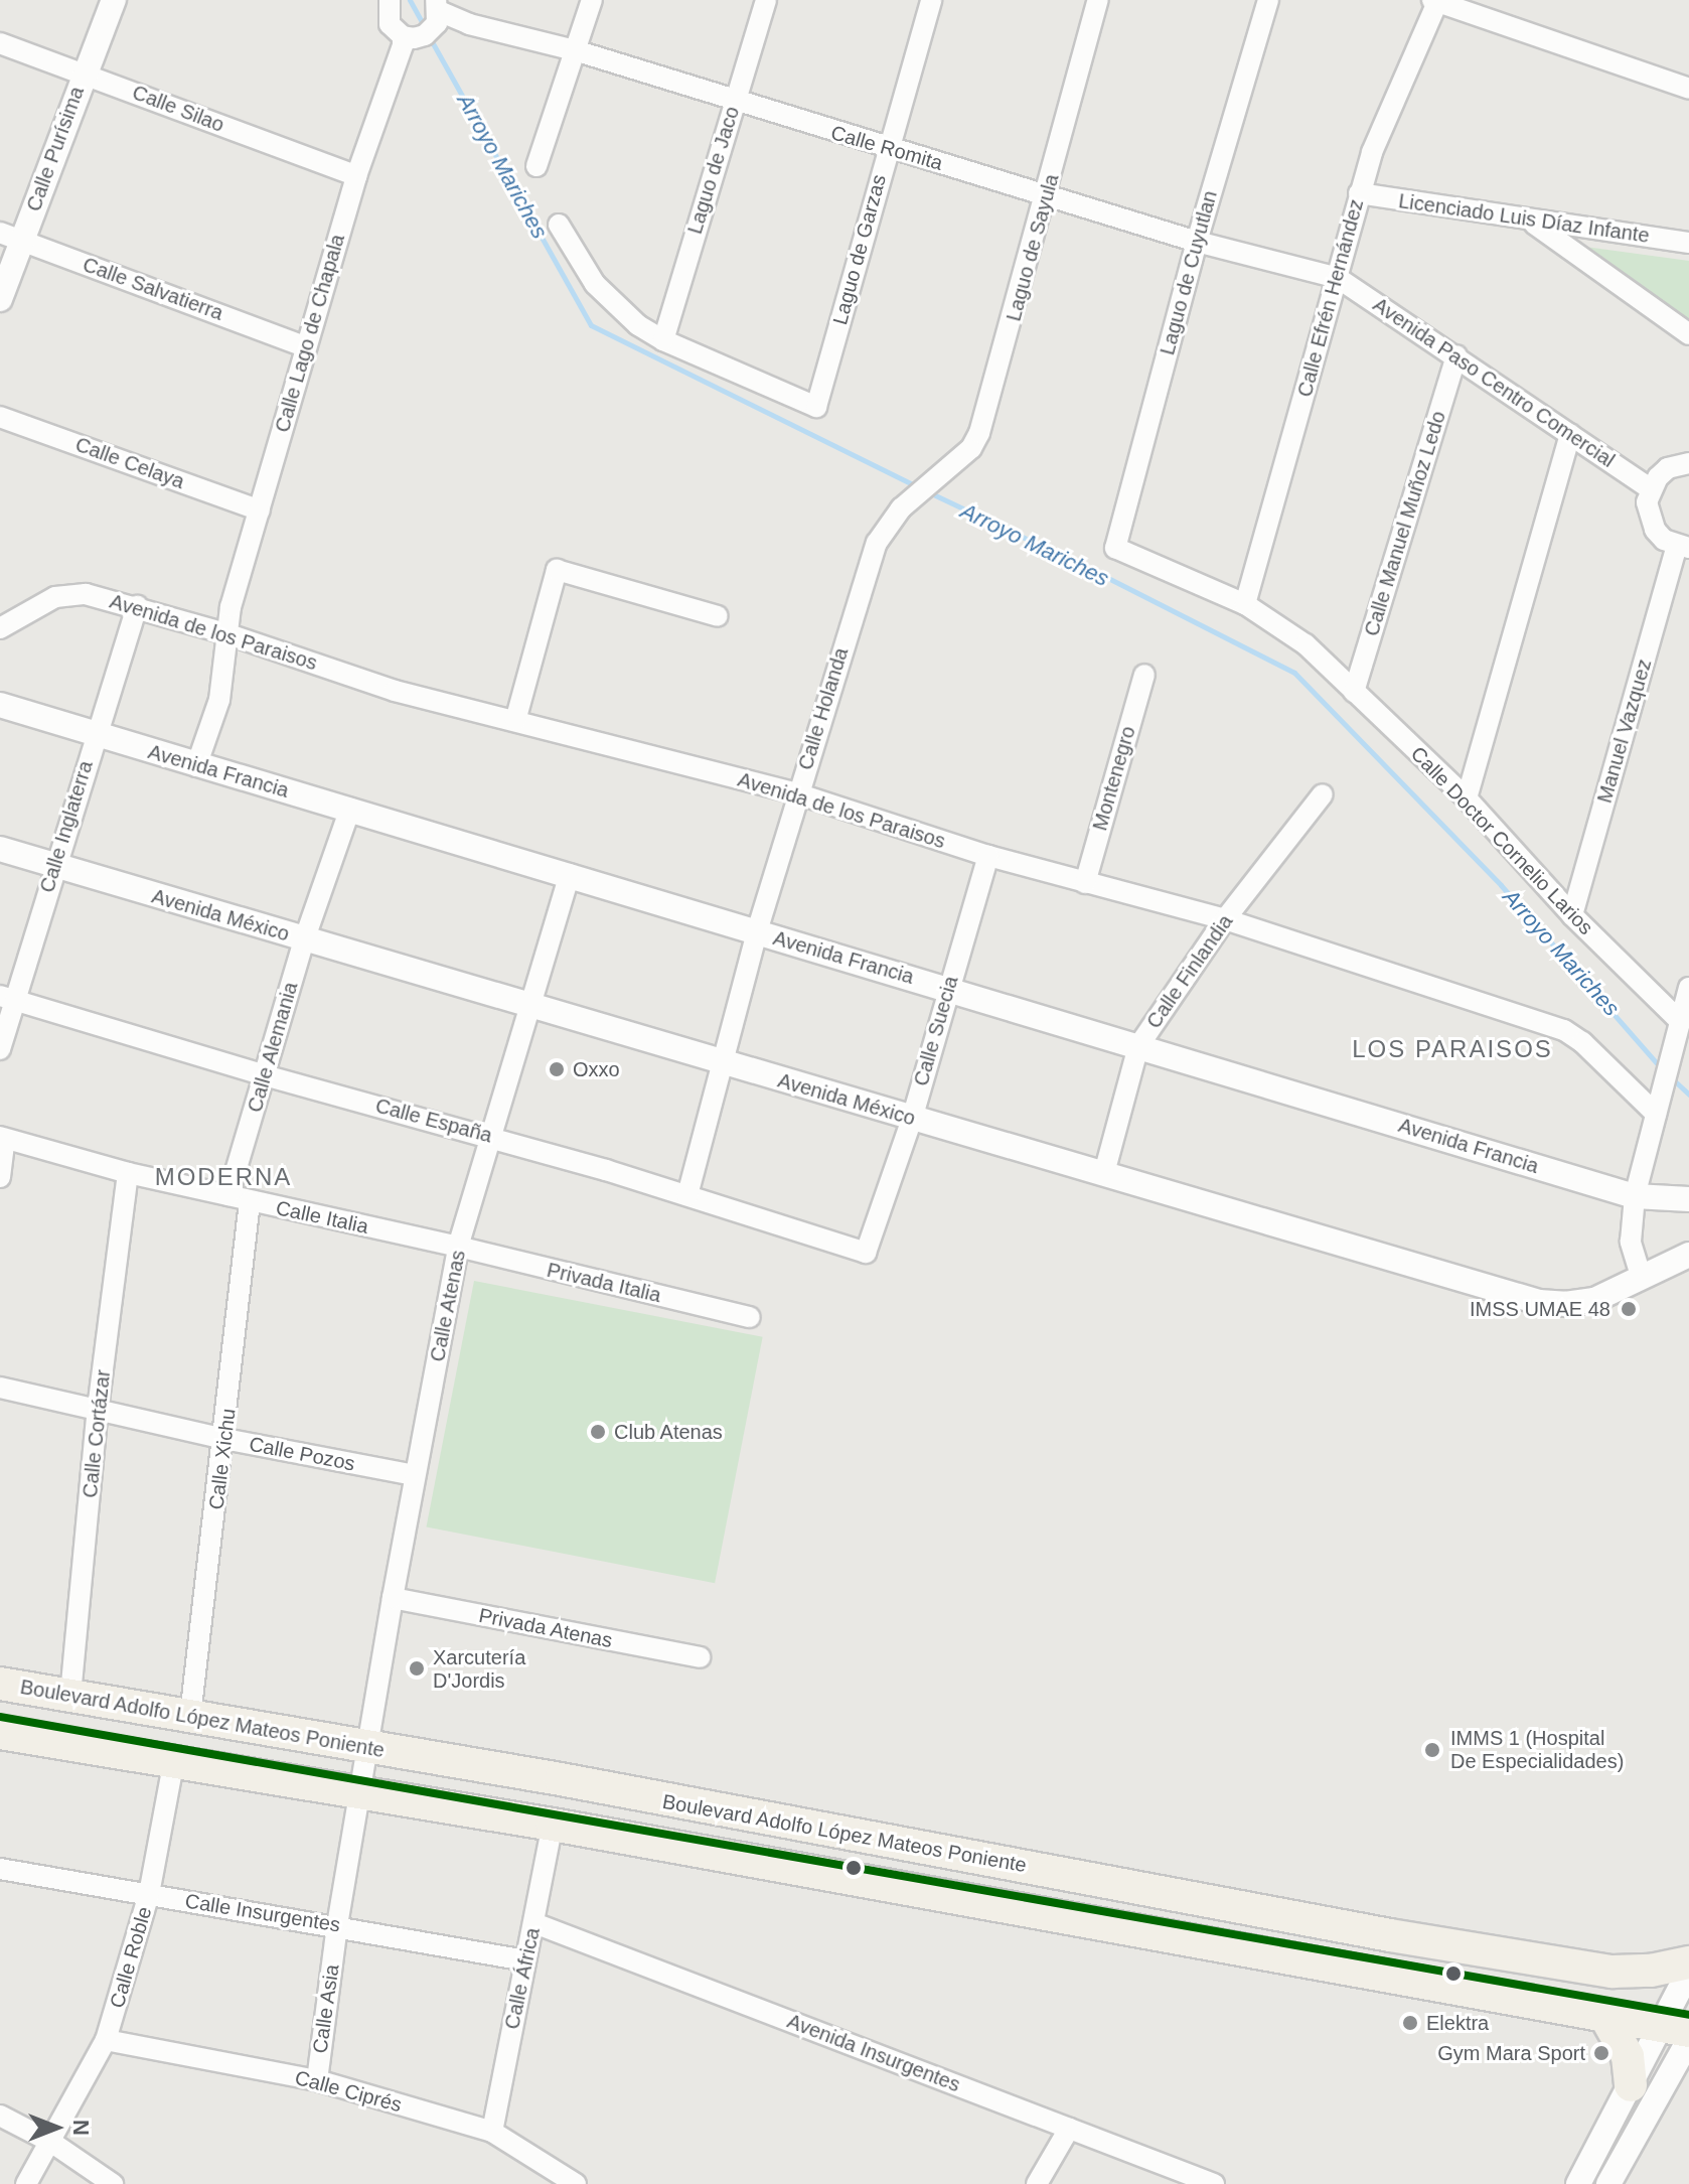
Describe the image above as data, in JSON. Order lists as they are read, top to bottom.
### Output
{
  "streets": {
    "main road": ["Boulevard Adolfo López Mateos Poniente"],
    "street": [
      "Calle Silao",
      "Calle Romita",
      "Calle Purísima",
      "Laguo de Jaco",
      "Licenciado Luis Díaz Infante",
      "Laguo de Sayula",
      "Laguo de Garzas",
      "Laguo de Cuyutlan",
      "Calle Salvatierra",
      "Calle Efrén Hernández",
      "Calle Lago de Chapala",
      "Avenida Paso Centro Comercial",
      "Calle Celaya",
      "Calle Manuel Muñoz Ledo",
      "Avenida de los Paraisos",
      "Calle Holanda",
      "Manuel Vazquez",
      "Avenida Francia",
      "Montenegro",
      "Calle Inglaterra",
      "Calle Doctor Cornelio Larios",
      "Avenida México",
      "Calle Finlandia",
      "Calle Suecia",
      "Calle Alemania",
      "Calle España",
      "Calle Italia",
      "Privada Italia",
      "Calle Atenas",
      "Calle Cortázar",
      "Calle Pozos",
      "Calle Xichu",
      "Privada Atenas",
      "Calle Insurgentes",
      "Calle Roble",
      "Calle África",
      "Calle Asia",
      "Avenida Insurgentes",
      "Calle Ciprés"
    ]
  },
  "crossings": [
    ["Calle Silao", "Calle Purísima"],
    ["Calle Silao", "Calle Lago de Chapala"],
    ["Calle Romita", "Laguo de Jaco"],
    ["Calle Romita", "Laguo de Sayula"],
    ["Calle Romita", "Laguo de Garzas"],
    ["Calle Romita", "Laguo de Cuyutlan"],
    ["Calle Romita", "Calle Efrén Hernández"],
    ["Calle Romita", "Calle Lago de Chapala"],
    ["Calle Romita", "Avenida Paso Centro Comercial"],
    ["Calle Purísima", "Calle Salvatierra"],
    ["Laguo de Jaco", "Laguo de Garzas"],
    ["Licenciado Luis Díaz Infante", "Calle Efrén Hernández"],
    ["Laguo de Sayula", "Calle Holanda"],
    ["Laguo de Cuyutlan", "Calle Efrén Hernández"],
    ["Laguo de Cuyutlan", "Calle Doctor Cornelio Larios"],
    ["Calle Salvatierra", "Calle Lago de Chapala"],
    ["Calle Efrén Hernández", "Avenida Paso Centro Comercial"],
    ["Calle Efrén Hernández", "Calle Doctor Cornelio Larios"],
    ["Calle Lago de Chapala", "Calle Celaya"],
    ["Calle Lago de Chapala", "Avenida de los Paraisos"],
    ["Calle Lago de Chapala", "Avenida Francia"],
    ["Avenida Paso Centro Comercial", "Calle Manuel Muñoz Ledo"],
    ["Calle Manuel Muñoz Ledo", "Calle Doctor Cornelio Larios"],
    ["Avenida de los Paraisos", "Calle Holanda"],
    ["Avenida de los Paraisos", "Montenegro"],
    ["Avenida de los Paraisos", "Calle Inglaterra"],
    ["Avenida de los Paraisos", "Calle Finlandia"],
    ["Avenida de los Paraisos", "Calle Suecia"],
    ["Calle Holanda", "Avenida Francia"],
    ["Calle Holanda", "Avenida México"],
    ["Calle Holanda", "Calle España"],
    ["Manuel Vazquez", "Calle Doctor Cornelio Larios"],
    ["Avenida Francia", "Calle Inglaterra"],
    ["Avenida Francia", "Calle Finlandia"],
    ["Avenida Francia", "Calle Suecia"],
    ["Avenida Francia", "Calle Alemania"],
    ["Avenida Francia", "Calle Atenas"],
    ["Calle Inglaterra", "Avenida México"],
    ["Calle Inglaterra", "Calle España"],
    ["Avenida México", "Calle Finlandia"],
    ["Avenida México", "Calle Suecia"],
    ["Avenida México", "Calle Alemania"],
    ["Avenida México", "Calle Atenas"],
    ["Calle Suecia", "Calle España"],
    ["Calle Alemania", "Calle España"],
    ["Calle Alemania", "Calle Italia"],
    ["Calle España", "Calle Atenas"],
    ["Calle Italia", "Privada Italia"],
    ["Calle Italia", "Calle Atenas"],
    ["Calle Italia", "Calle Cortázar"],
    ["Calle Italia", "Calle Xichu"],
    ["Privada Italia", "Calle Atenas"],
    ["Calle Atenas", "Calle Pozos"],
    ["Calle Atenas", "Privada Atenas"],
    ["Calle Atenas", "Boulevard Adolfo López Mateos Poniente"],
    ["Calle Atenas", "Calle Asia"],
    ["Calle Cortázar", "Calle Pozos"],
    ["Calle Cortázar", "Boulevard Adolfo López Mateos Poniente"],
    ["Calle Pozos", "Calle Xichu"],
    ["Calle Xichu", "Boulevard Adolfo López Mateos Poniente"],
    ["Calle Insurgentes", "Calle Roble"],
    ["Calle Insurgentes", "Calle África"],
    ["Calle Insurgentes", "Calle Asia"],
    ["Calle Roble", "Calle Ciprés"],
    ["Calle África", "Avenida Insurgentes"],
    ["Calle África", "Calle Ciprés"],
    ["Calle Asia", "Calle Ciprés"]
  ],
  "districts": ["LOS PARAISOS", "MODERNA"],
  "water": ["Arroyo Mariches"],
  "places": [
    "Oxxo",
    "IMSS UMAE 48",
    "Club Atenas",
    "Xarcutería D'Jordis",
    "IMMS 1 (Hospital De Especialidades)",
    "Elektra",
    "Gym Mara Sport"
  ],
  "north": "right"
}
